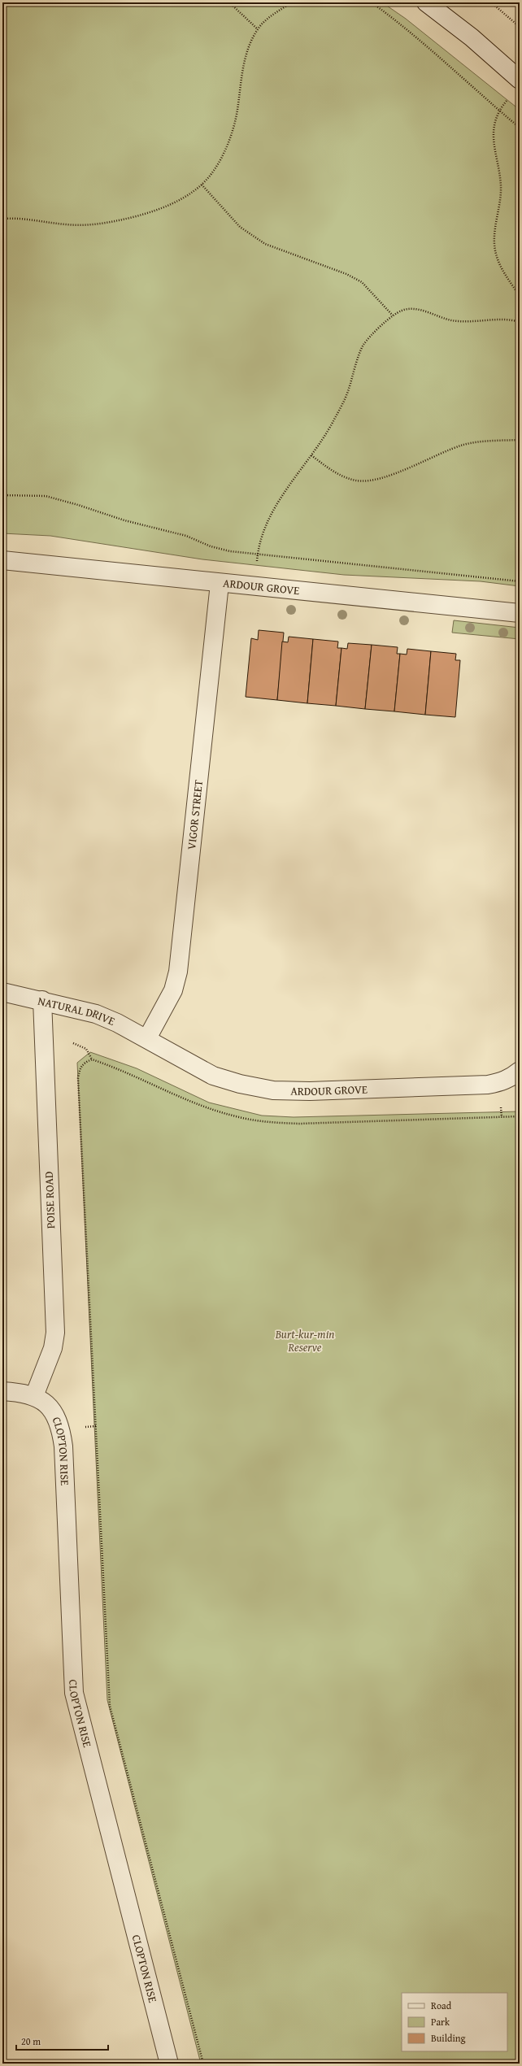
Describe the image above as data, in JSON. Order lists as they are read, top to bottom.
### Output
{
  "streets": {
    "street": [
      "ARDOUR GROVE",
      "VIGOR STREET",
      "NATURAL DRIVE",
      "POISE ROAD",
      "CLOPTON RISE"
    ]
  },
  "crossings": [
    ["ARDOUR GROVE", "VIGOR STREET"],
    ["ARDOUR GROVE", "NATURAL DRIVE"],
    ["VIGOR STREET", "NATURAL DRIVE"],
    ["NATURAL DRIVE", "POISE ROAD"],
    ["POISE ROAD", "CLOPTON RISE"]
  ],
  "parks": ["Burt-kur-min Reserve"],
  "legend": ["Road", "Park", "Building"],
  "scale_bar": "20 m"
}
